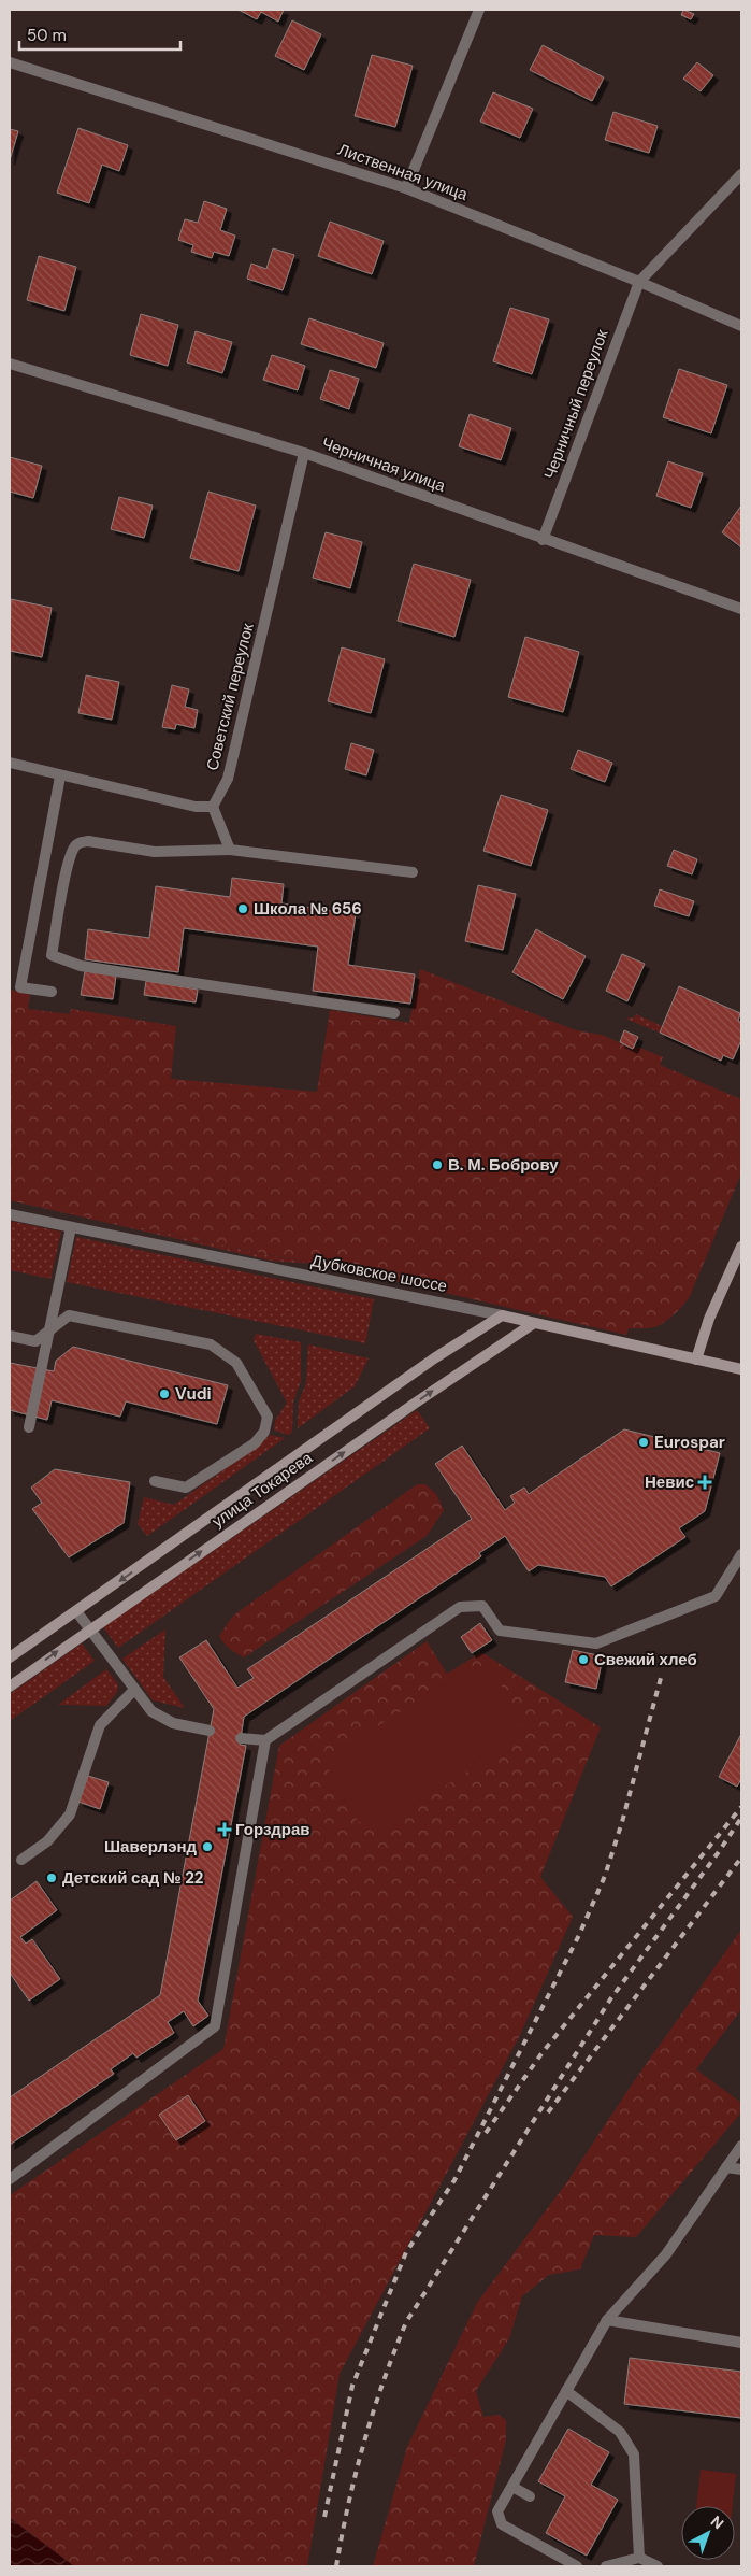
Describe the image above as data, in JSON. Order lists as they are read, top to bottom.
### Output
{
  "streets": {
    "main road": ["Дубковское шоссе", "улица Токарева"],
    "street": [
      "Лиственная улица",
      "Черничный переулок",
      "Черничная улица",
      "Советский переулок"
    ]
  },
  "crossings": [
    ["Лиственная улица", "Черничный переулок"],
    ["Черничный переулок", "Черничная улица"],
    ["Черничная улица", "Советский переулок"],
    ["Дубковское шоссе", "улица Токарева"]
  ],
  "places": {
    "other": [
      "Школа № 656",
      "В. М. Боброву",
      "Vudi",
      "Eurospar",
      "Свежий хлеб",
      "Шаверлэнд",
      "Детский сад № 22"
    ],
    "health": ["Невис", "Горздрав"]
  },
  "scale_bar": "50 m",
  "north": "top right"
}
